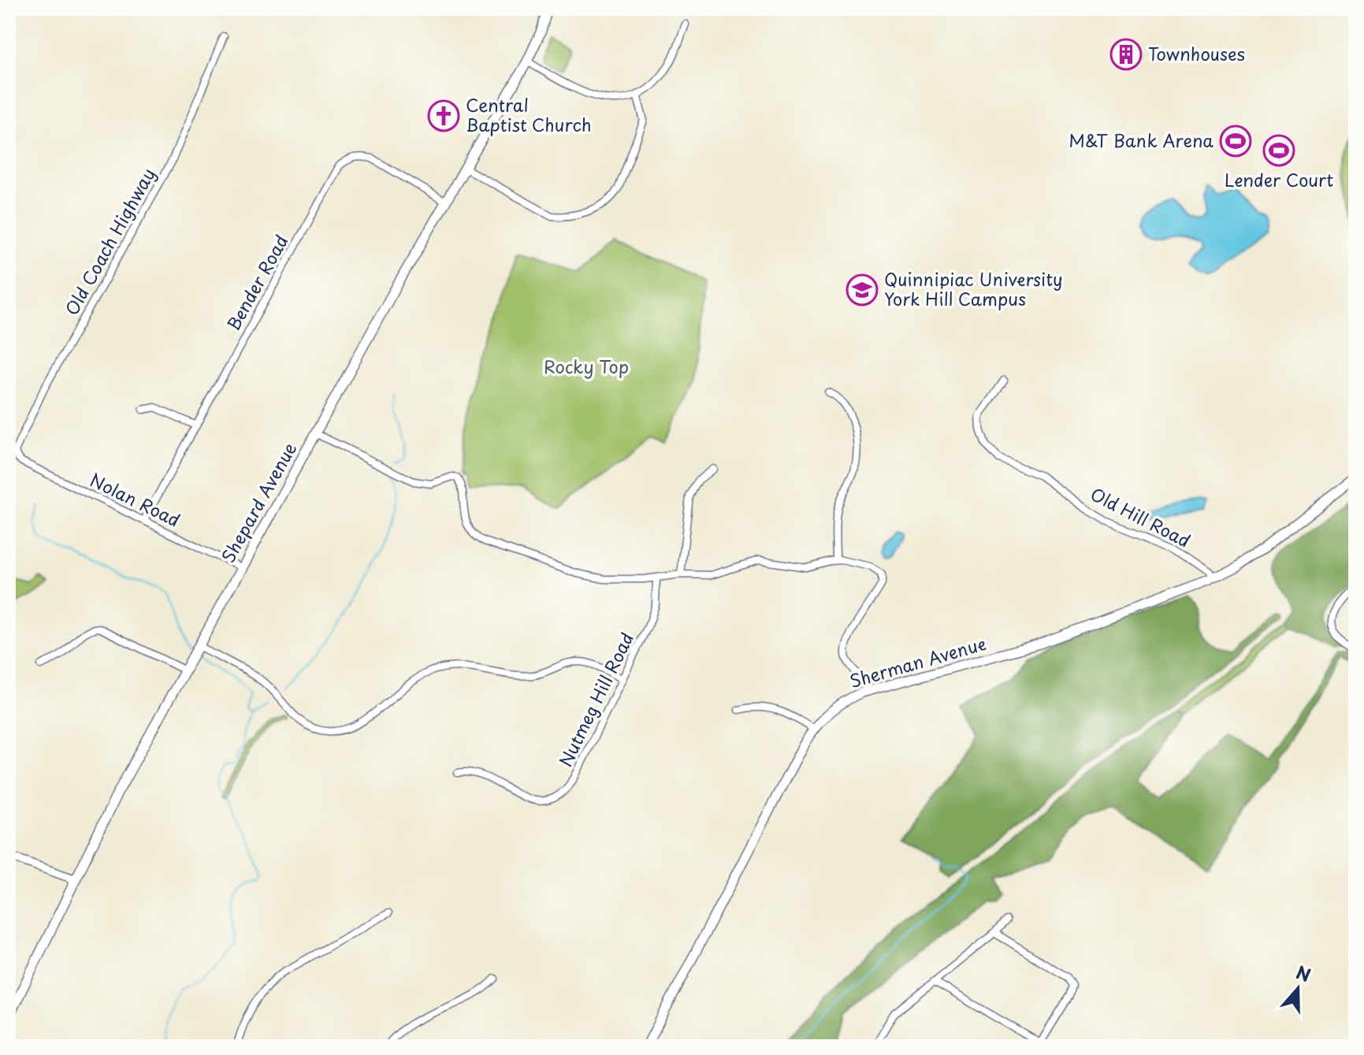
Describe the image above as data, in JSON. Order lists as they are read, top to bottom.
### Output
{
  "streets": {
    "main road": ["Shepard Avenue", "Sherman Avenue"],
    "street": [
      "Old Coach Highway",
      "Bender Road",
      "Nolan Road",
      "Old Hill Road",
      "Nutmeg Hill Road"
    ]
  },
  "crossings": [
    ["Old Coach Highway", "Nolan Road"],
    ["Bender Road", "Nolan Road"],
    ["Bender Road", "Shepard Avenue"],
    ["Nolan Road", "Shepard Avenue"],
    ["Old Hill Road", "Sherman Avenue"]
  ],
  "parks": ["Rocky Top"],
  "places": {
    "building": ["Townhouses"],
    "church": ["Central Baptist Church"],
    "sports": ["M&T Bank Arena", "Lender Court"],
    "school or university": ["Quinnipiac University York Hill Campus"]
  },
  "north": "top"
}
